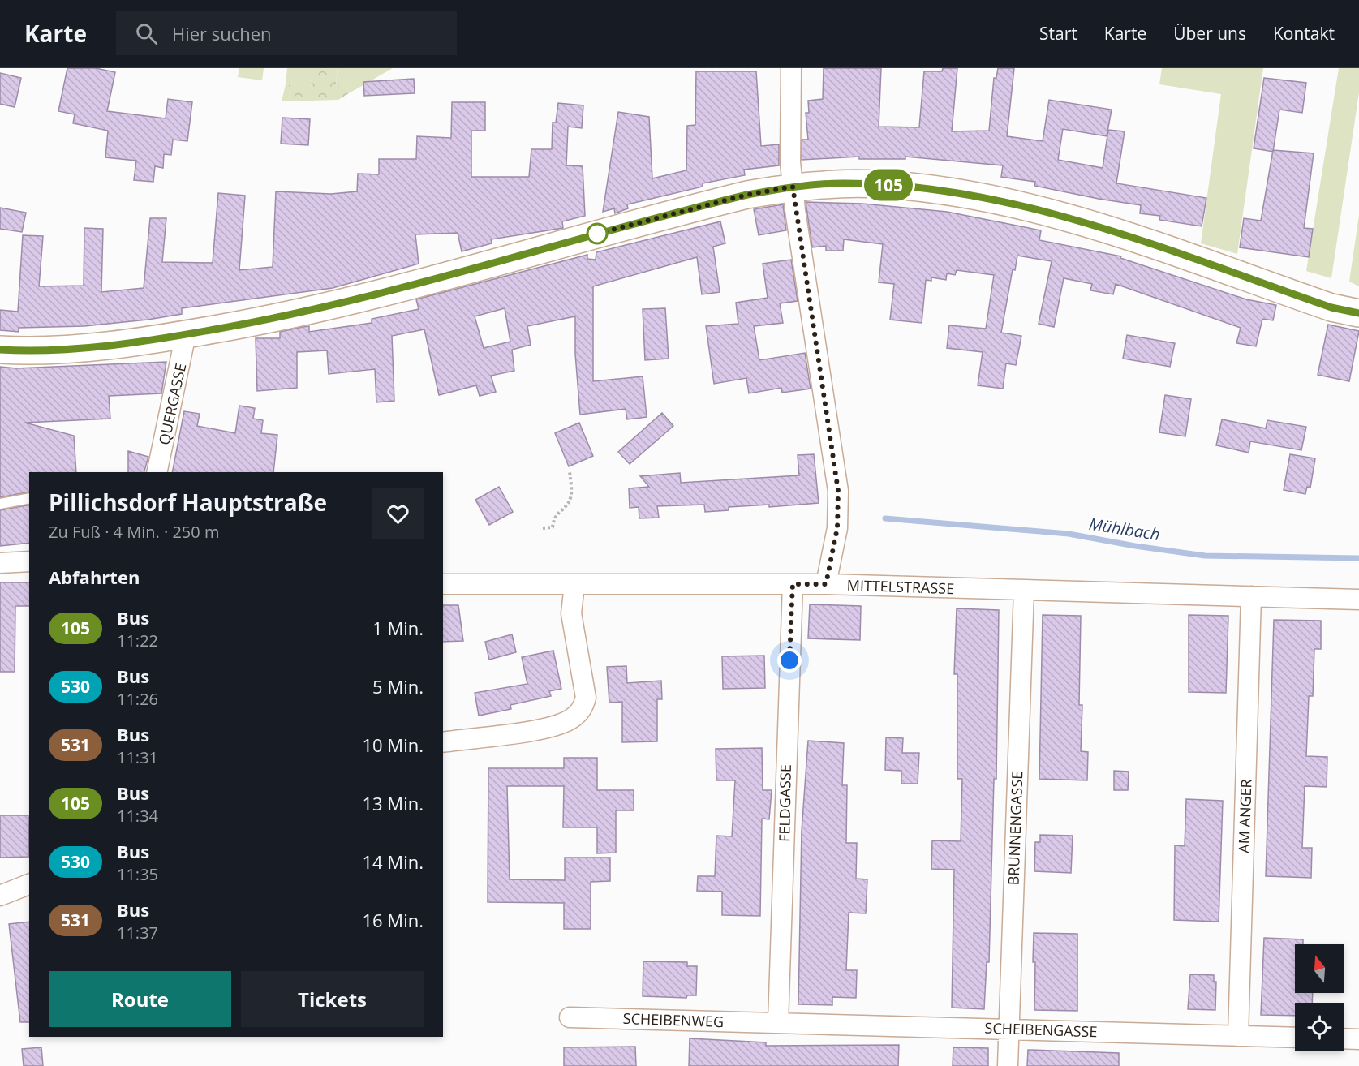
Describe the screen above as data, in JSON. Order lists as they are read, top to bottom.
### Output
{
  "streets": {
    "street": [
      "QUERGASSE",
      "MITTELSTRASSE",
      "FELDGASSE",
      "AM ANGER",
      "BRUNNENGASSE",
      "SCHEIBENWEG",
      "SCHEIBENGASSE"
    ]
  },
  "crossings": [
    ["MITTELSTRASSE", "FELDGASSE"],
    ["MITTELSTRASSE", "AM ANGER"],
    ["MITTELSTRASSE", "BRUNNENGASSE"],
    ["FELDGASSE", "SCHEIBENWEG"],
    ["FELDGASSE", "SCHEIBENGASSE"],
    ["AM ANGER", "SCHEIBENGASSE"],
    ["BRUNNENGASSE", "SCHEIBENGASSE"],
    ["SCHEIBENWEG", "SCHEIBENGASSE"]
  ],
  "water": ["Mühlbach"],
  "lines": ["bus line 105"],
  "north": "top",
  "page": {
    "header": "Karte",
    "search": "Hier suchen",
    "nav": [
      "Start",
      "Karte",
      "Über uns",
      "Kontakt"
    ],
    "on_map": "105",
    "heading": [
      ["Pillichsdorf Hauptstraße", "Zu Fuß · 4 Min. · 250 m"],
      "Abfahrten"
    ],
    "list": [
      {
        "mark": "105",
        "name": "Bus",
        "note": "11:22",
        "value": "1 Min."
      },
      {
        "mark": "530",
        "name": "Bus",
        "note": "11:26",
        "value": "5 Min."
      },
      {
        "mark": "531",
        "name": "Bus",
        "note": "11:31",
        "value": "10 Min."
      },
      {
        "mark": "105",
        "name": "Bus",
        "note": "11:34",
        "value": "13 Min."
      },
      {
        "mark": "530",
        "name": "Bus",
        "note": "11:35",
        "value": "14 Min."
      },
      {
        "mark": "531",
        "name": "Bus",
        "note": "11:37",
        "value": "16 Min."
      }
    ],
    "buttons": ["Route", "Tickets"]
  }
}
